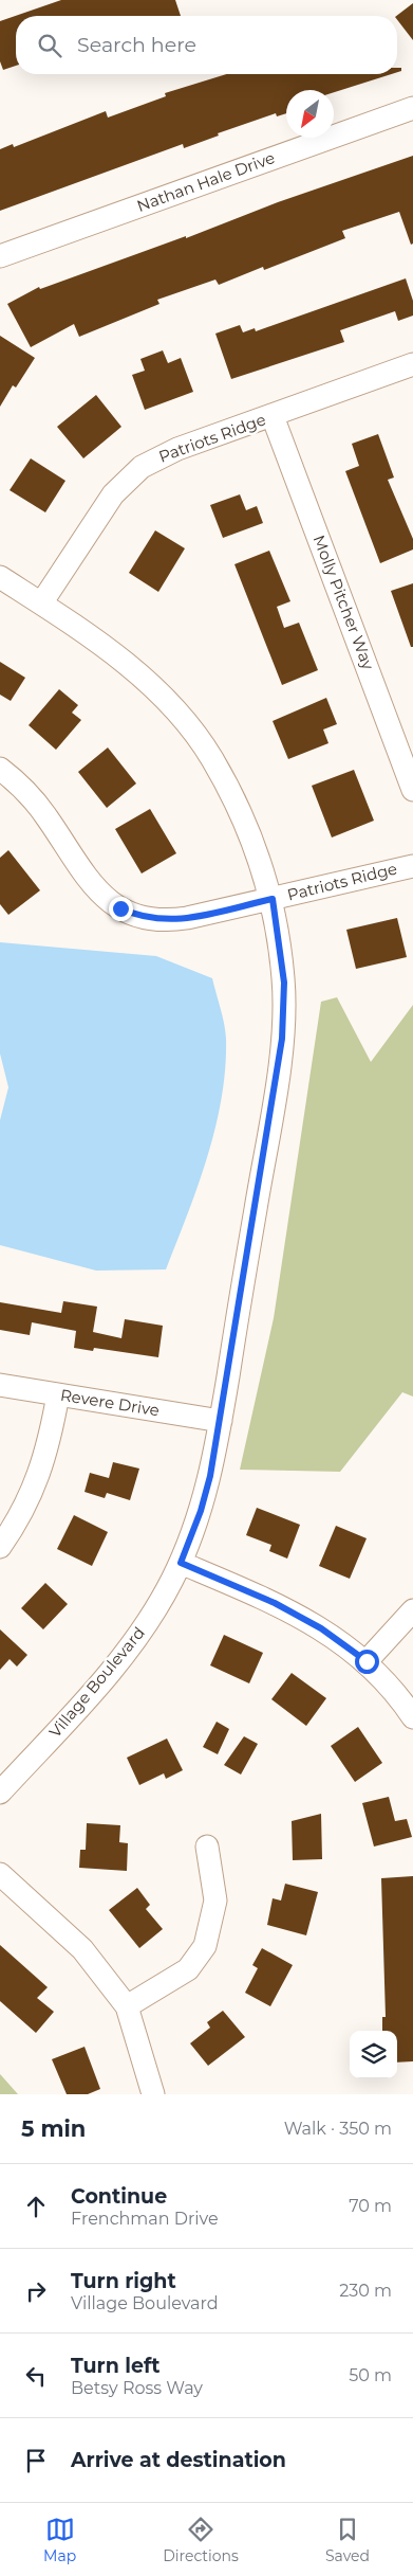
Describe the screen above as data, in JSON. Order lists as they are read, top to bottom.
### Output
{
  "streets": {
    "street": [
      "Nathan Hale Drive",
      "Patriots Ridge",
      "Molly Pitcher Way",
      "Revere Drive",
      "Village Boulevard"
    ]
  },
  "crossings": [
    ["Patriots Ridge", "Molly Pitcher Way"],
    ["Patriots Ridge", "Village Boulevard"],
    ["Revere Drive", "Village Boulevard"]
  ],
  "north": "bottom left",
  "page": {
    "search": "Search here",
    "heading": ["5 min", "Walk · 350 m"],
    "list": [
      ["Continue", "Frenchman Drive", "70 m"],
      ["Turn right", "Village Boulevard", "230 m"],
      ["Turn left", "Betsy Ross Way", "50 m"],
      "Arrive at destination"
    ],
    "nav": ["Map", "Directions", "Saved"]
  }
}
